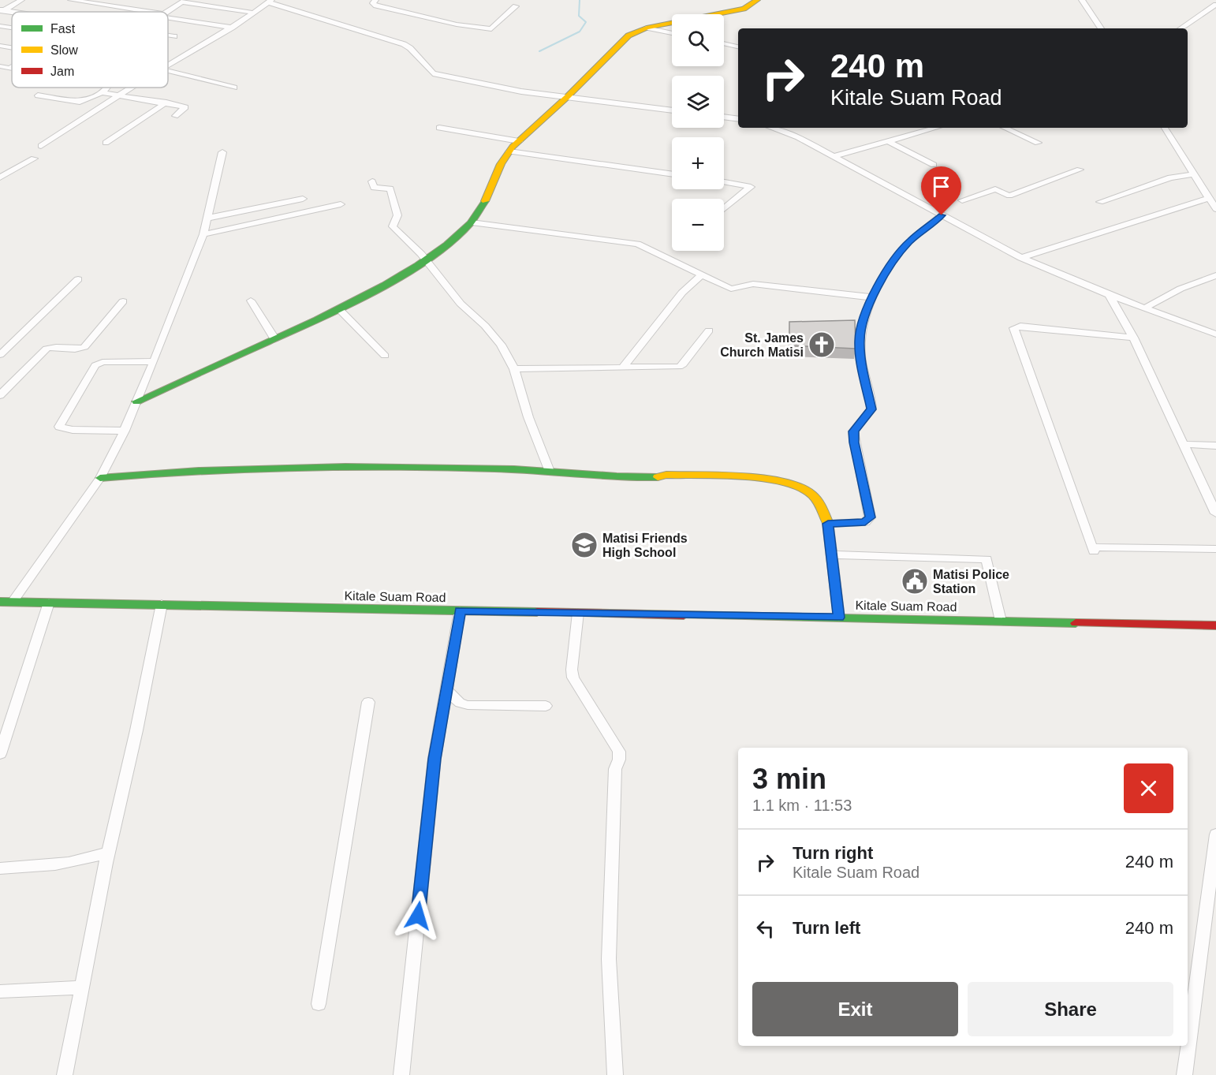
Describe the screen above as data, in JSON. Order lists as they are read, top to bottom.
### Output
{
  "streets": {
    "main road": ["Kitale Suam Road"]
  },
  "places": {
    "church": ["St. James Church Matisi"],
    "school or university": ["Matisi Friends High School"],
    "public building": ["Matisi Police Station"]
  },
  "legend": ["Fast", "Slow", "Jam"],
  "page": {
    "map_buttons": ["+", "−"],
    "turn": ["240 m", "Kitale Suam Road"],
    "heading": ["3 min", "1.1 km · 11:53"],
    "list": [
      {
        "name": "Turn right",
        "note": "Kitale Suam Road",
        "value": "240 m"
      },
      {
        "name": "Turn left",
        "value": "240 m"
      }
    ],
    "buttons": ["Exit", "Share"]
  }
}
